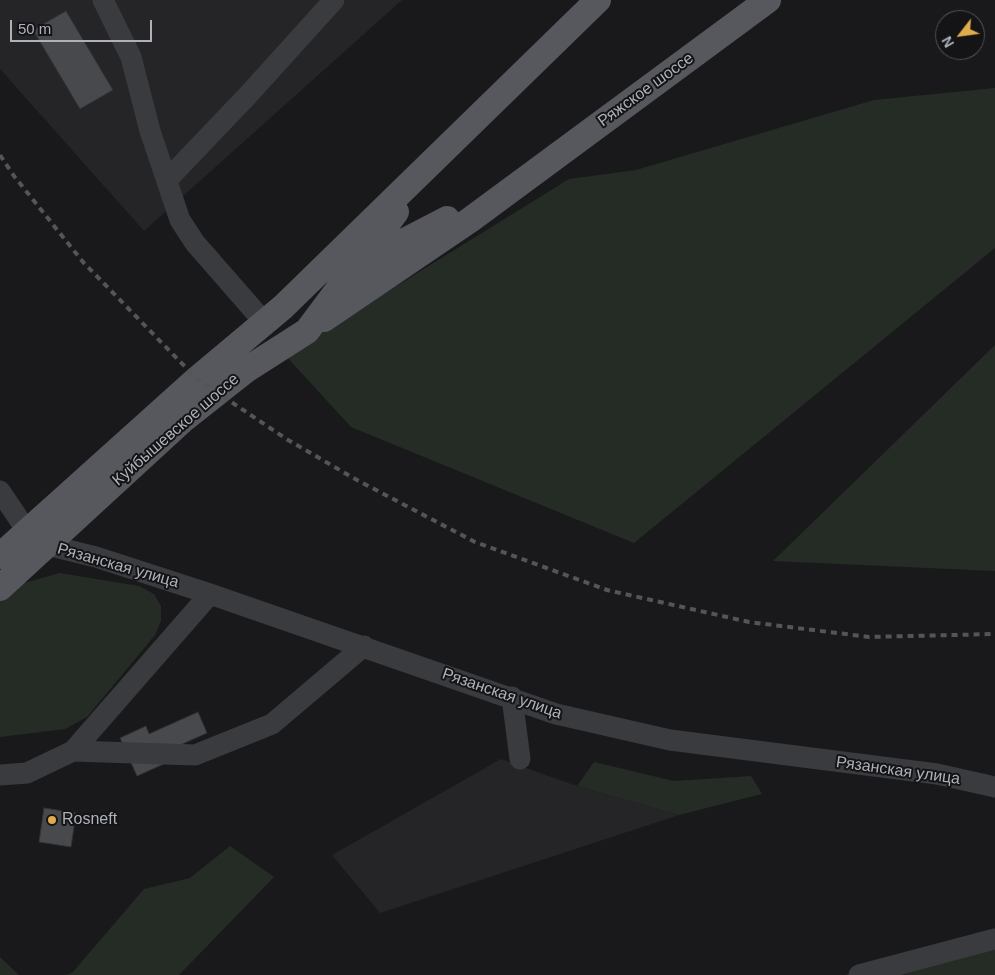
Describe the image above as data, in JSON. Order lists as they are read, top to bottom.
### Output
{
  "streets": {
    "main road": ["Ряжское шоссе", "Куйбышевское шоссе"],
    "street": ["Рязанская улица"]
  },
  "crossings": [
    ["Ряжское шоссе", "Куйбышевское шоссе"],
    ["Куйбышевское шоссе", "Рязанская улица"]
  ],
  "places": ["Rosneft"],
  "scale_bar": "50 m",
  "north": "bottom left"
}
